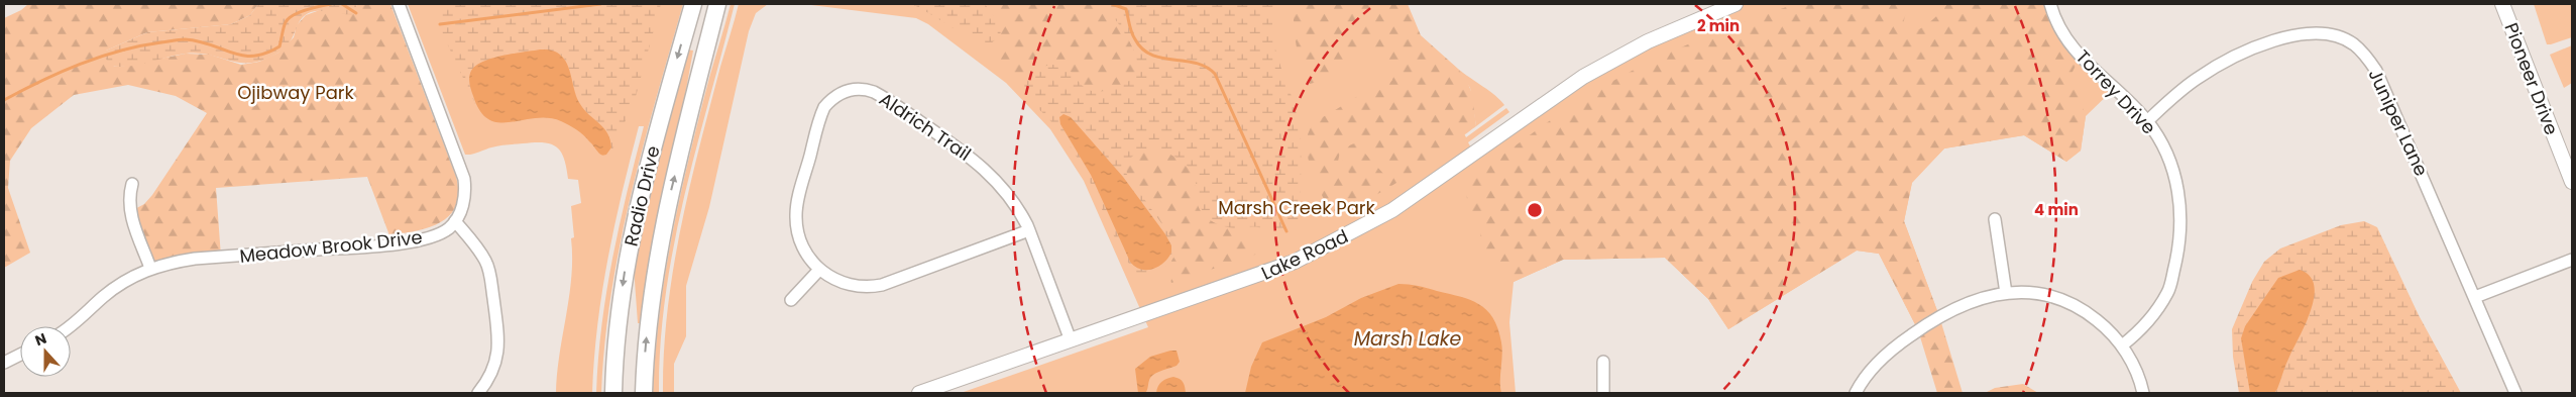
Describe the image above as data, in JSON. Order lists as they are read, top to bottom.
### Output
{
  "streets": {
    "main road": ["Radio Drive"],
    "street": [
      "Pioneer Drive",
      "Torrey Drive",
      "Juniper Lane",
      "Aldrich Trail",
      "Meadow Brook Drive",
      "Lake Road"
    ]
  },
  "crossings": [
    ["Torrey Drive", "Juniper Lane"],
    ["Aldrich Trail", "Lake Road"]
  ],
  "water": ["Marsh Lake"],
  "parks": ["Ojibway Park", "Marsh Creek Park"],
  "north": "top",
  "rings": ["2 min", "4 min"]
}
